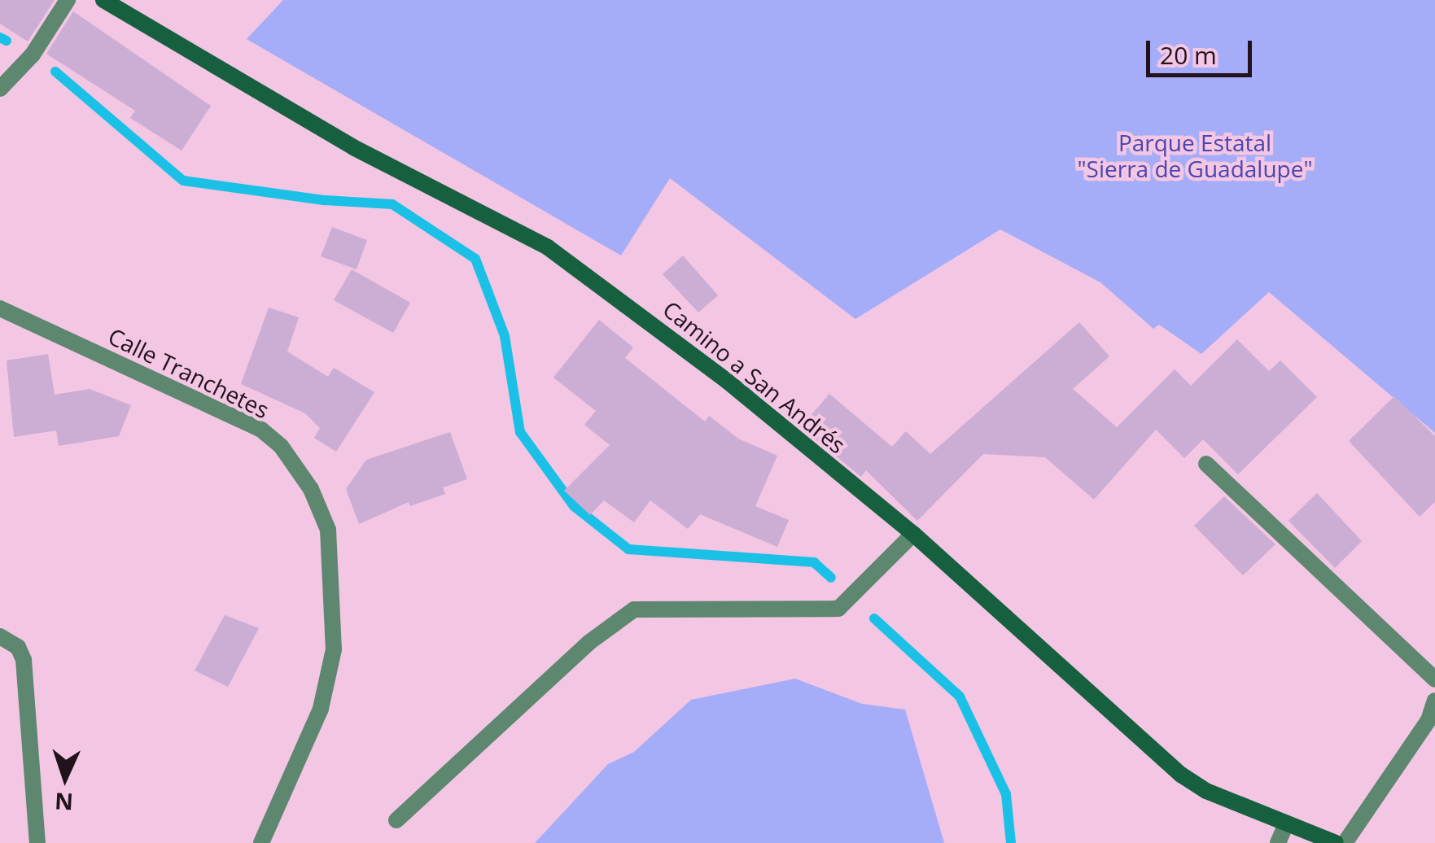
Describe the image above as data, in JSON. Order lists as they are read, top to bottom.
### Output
{
  "streets": {
    "street": ["Calle Tranchetes", "Camino a San Andrés"]
  },
  "parks": ["Parque Estatal \"Sierra de Guadalupe\""],
  "scale_bar": "20 m",
  "north": "bottom"
}
